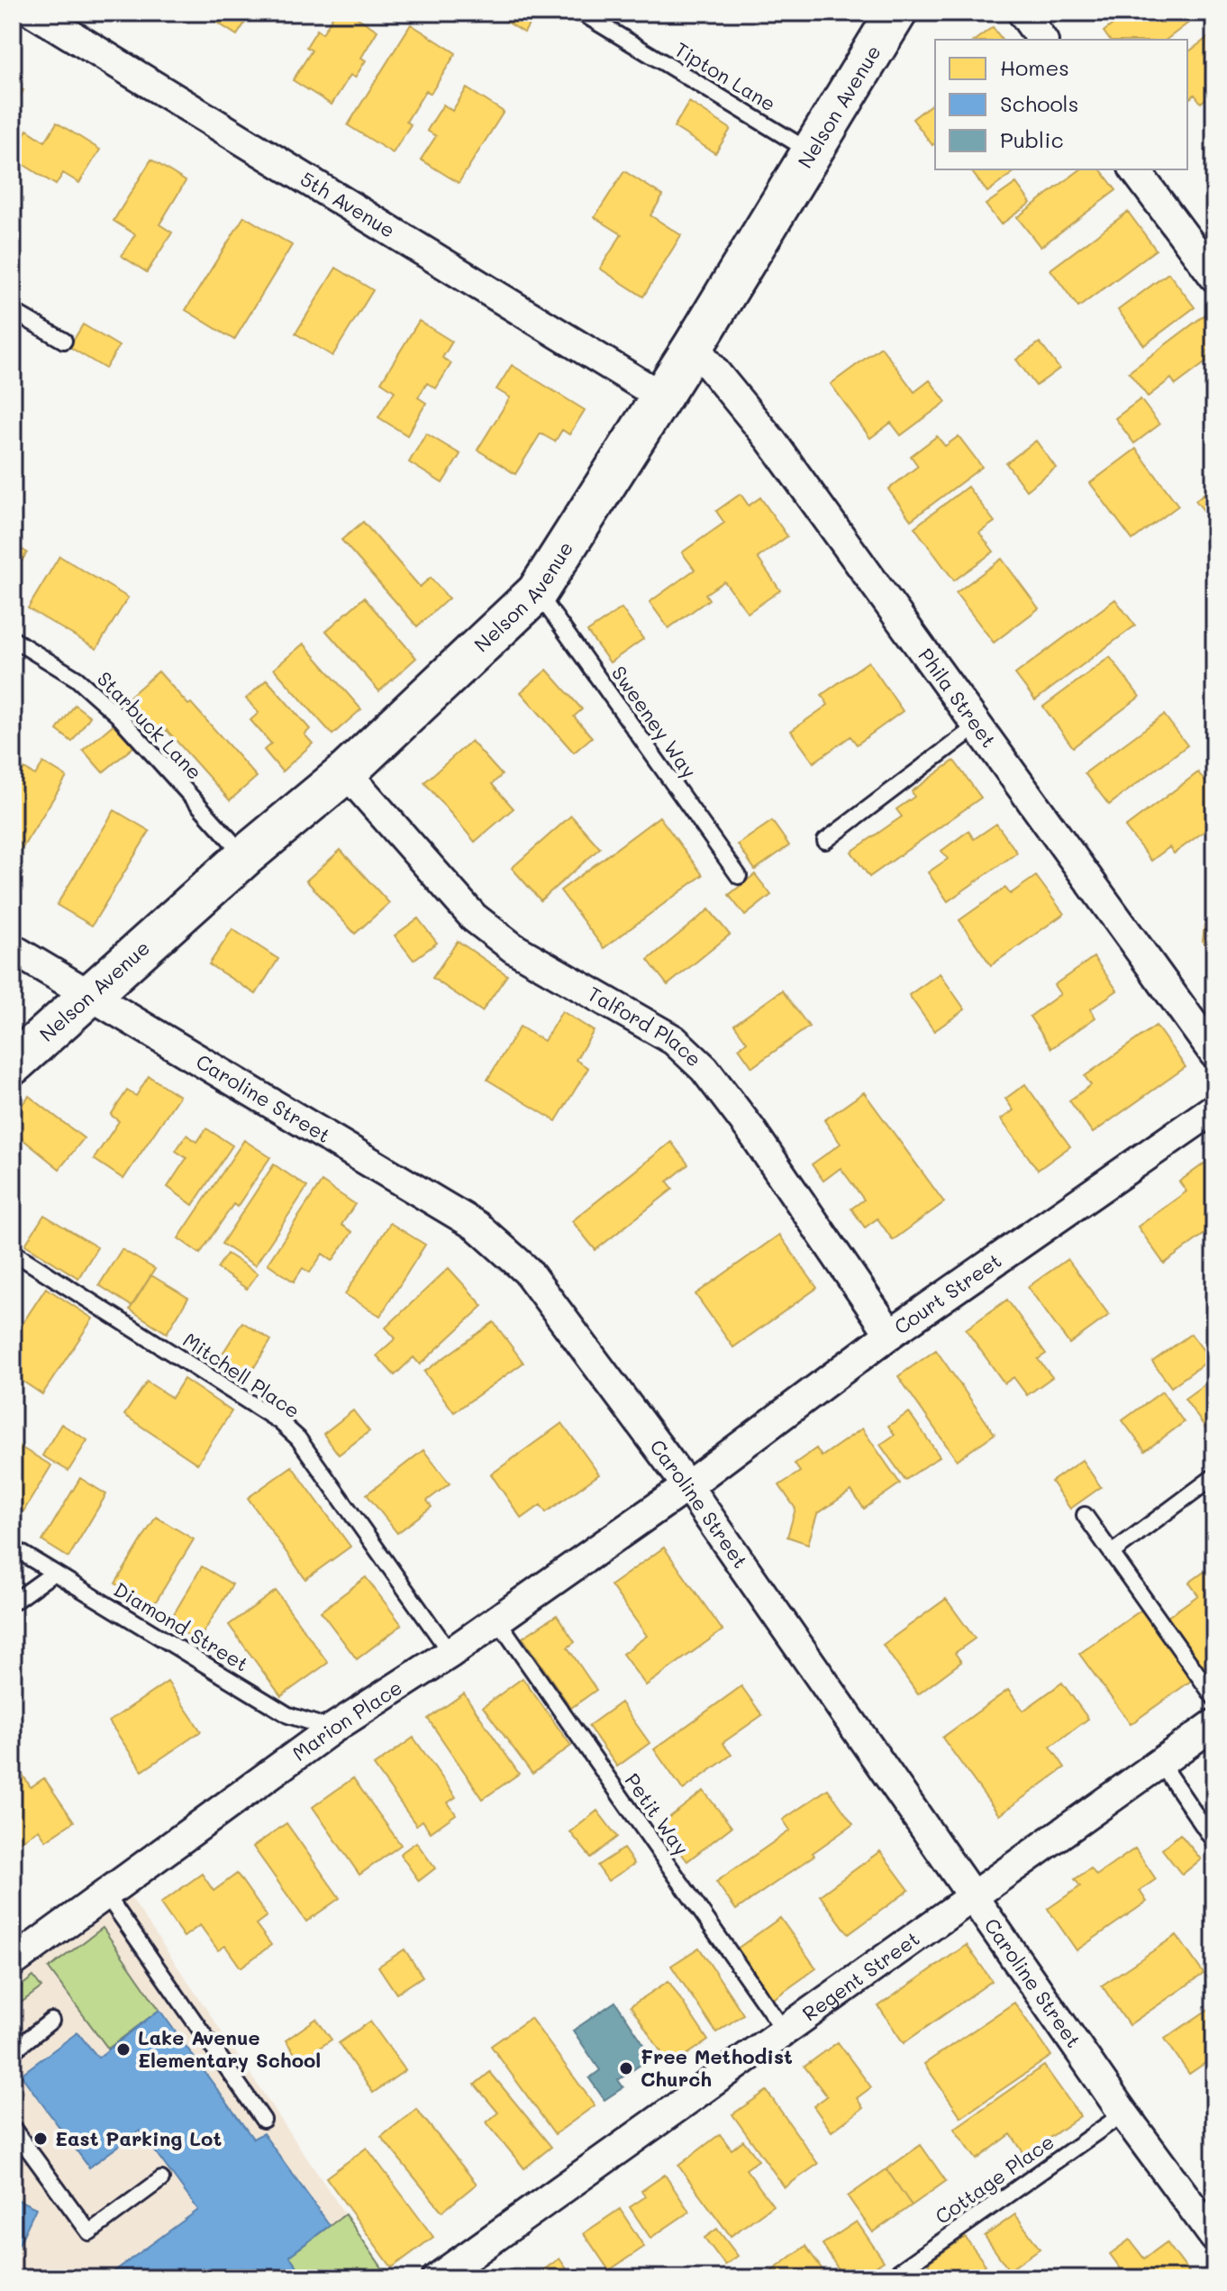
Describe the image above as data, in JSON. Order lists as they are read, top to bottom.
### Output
{
  "streets": {
    "street": [
      "Nelson Avenue",
      "5th Avenue",
      "Phila Street",
      "Talford Place",
      "Caroline Street",
      "Court Street",
      "Marion Place",
      "Regent Street"
    ],
    "lane": [
      "Tipton Lane",
      "Sweeney Way",
      "Starbuck Lane",
      "Mitchell Place",
      "Diamond Street",
      "Petit Way",
      "Cottage Place"
    ]
  },
  "crossings": [
    ["Tipton Lane", "Nelson Avenue"],
    ["Nelson Avenue", "5th Avenue"],
    ["Nelson Avenue", "Phila Street"],
    ["Nelson Avenue", "Sweeney Way"],
    ["Nelson Avenue", "Starbuck Lane"],
    ["Nelson Avenue", "Talford Place"],
    ["Nelson Avenue", "Caroline Street"],
    ["Talford Place", "Court Street"],
    ["Caroline Street", "Court Street"],
    ["Caroline Street", "Marion Place"],
    ["Caroline Street", "Regent Street"],
    ["Caroline Street", "Cottage Place"],
    ["Court Street", "Marion Place"],
    ["Mitchell Place", "Marion Place"],
    ["Diamond Street", "Marion Place"],
    ["Marion Place", "Petit Way"],
    ["Petit Way", "Regent Street"]
  ],
  "places": ["Lake Avenue Elementary School", "Free Methodist Church", "East Parking Lot"],
  "legend": ["Homes", "Schools", "Public"]
}
